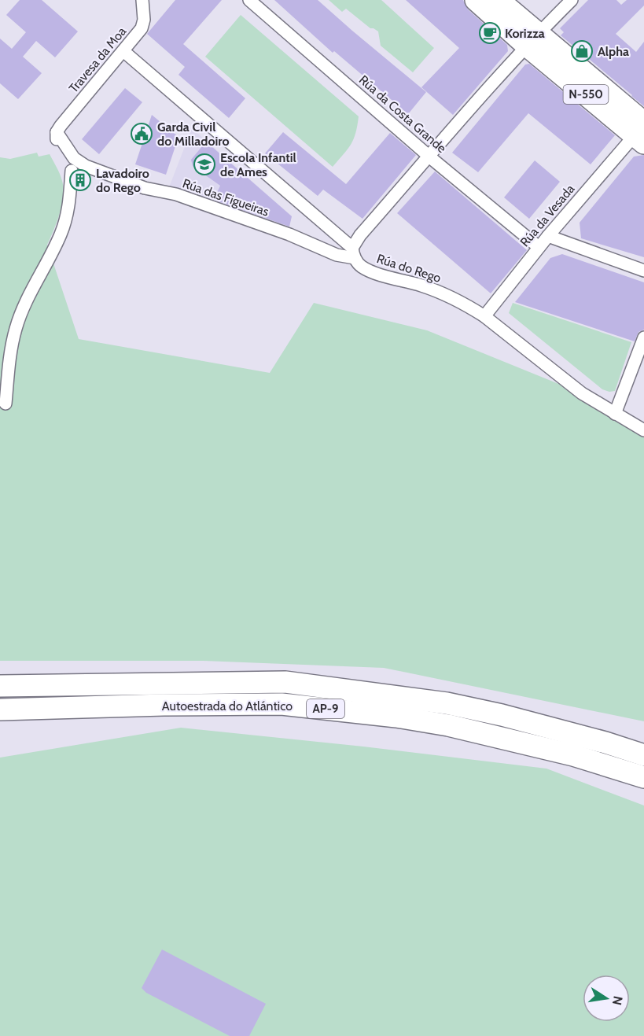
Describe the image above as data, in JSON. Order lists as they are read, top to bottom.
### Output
{
  "streets": {
    "highway": ["N-550", "Autoestrada do Atlántico", "AP-9"],
    "street": [
      "Travesa da Moa",
      "Rúa da Costa Grande",
      "Rúa das Figueiras",
      "Rúa da Vesada",
      "Rúa do Rego"
    ]
  },
  "crossings": [
    ["Travesa da Moa", "Rúa das Figueiras"],
    ["Travesa da Moa", "Rúa do Rego"],
    ["N-550", "Rúa da Vesada"],
    ["Rúa da Costa Grande", "Rúa da Vesada"],
    ["Rúa das Figueiras", "Rúa do Rego"],
    ["Rúa da Vesada", "Rúa do Rego"]
  ],
  "places": {
    "cafe": ["Korizza"],
    "shop": ["Alpha"],
    "public building": ["Garda Civil do Milladoiro"],
    "school or university": ["Escola Infantil de Ames"],
    "building": ["Lavadoiro do Rego"]
  },
  "north": "right"
}
